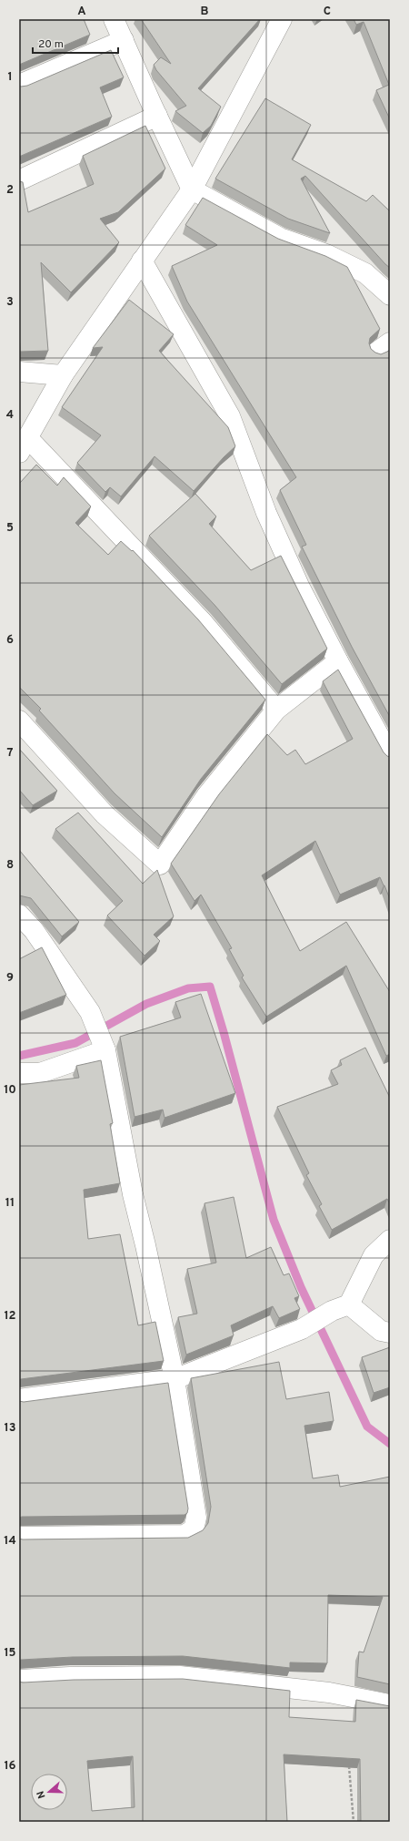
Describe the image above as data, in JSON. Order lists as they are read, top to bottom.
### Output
{
  "scale_bar": "20 m",
  "north": "left",
  "grid": {
    "columns": ["A", "B", "C"],
    "rows": [
      "1",
      "2",
      "3",
      "4",
      "5",
      "6",
      "7",
      "8",
      "9",
      "10",
      "11",
      "12",
      "13",
      "14",
      "15",
      "16"
    ]
  }
}
